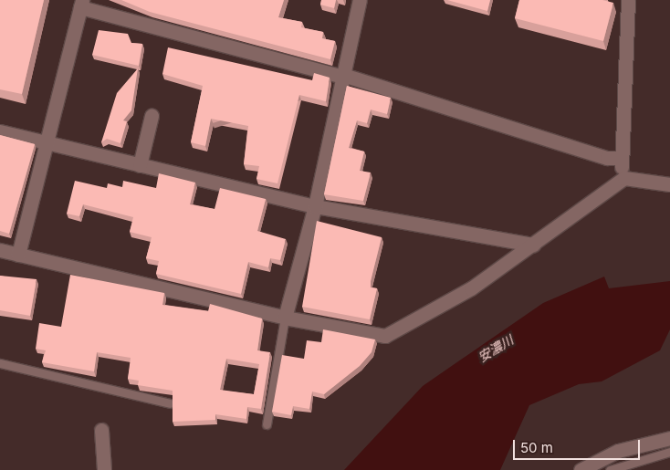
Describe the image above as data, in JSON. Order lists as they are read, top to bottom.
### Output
{
  "water": ["安濃川"],
  "scale_bar": "50 m"
}
